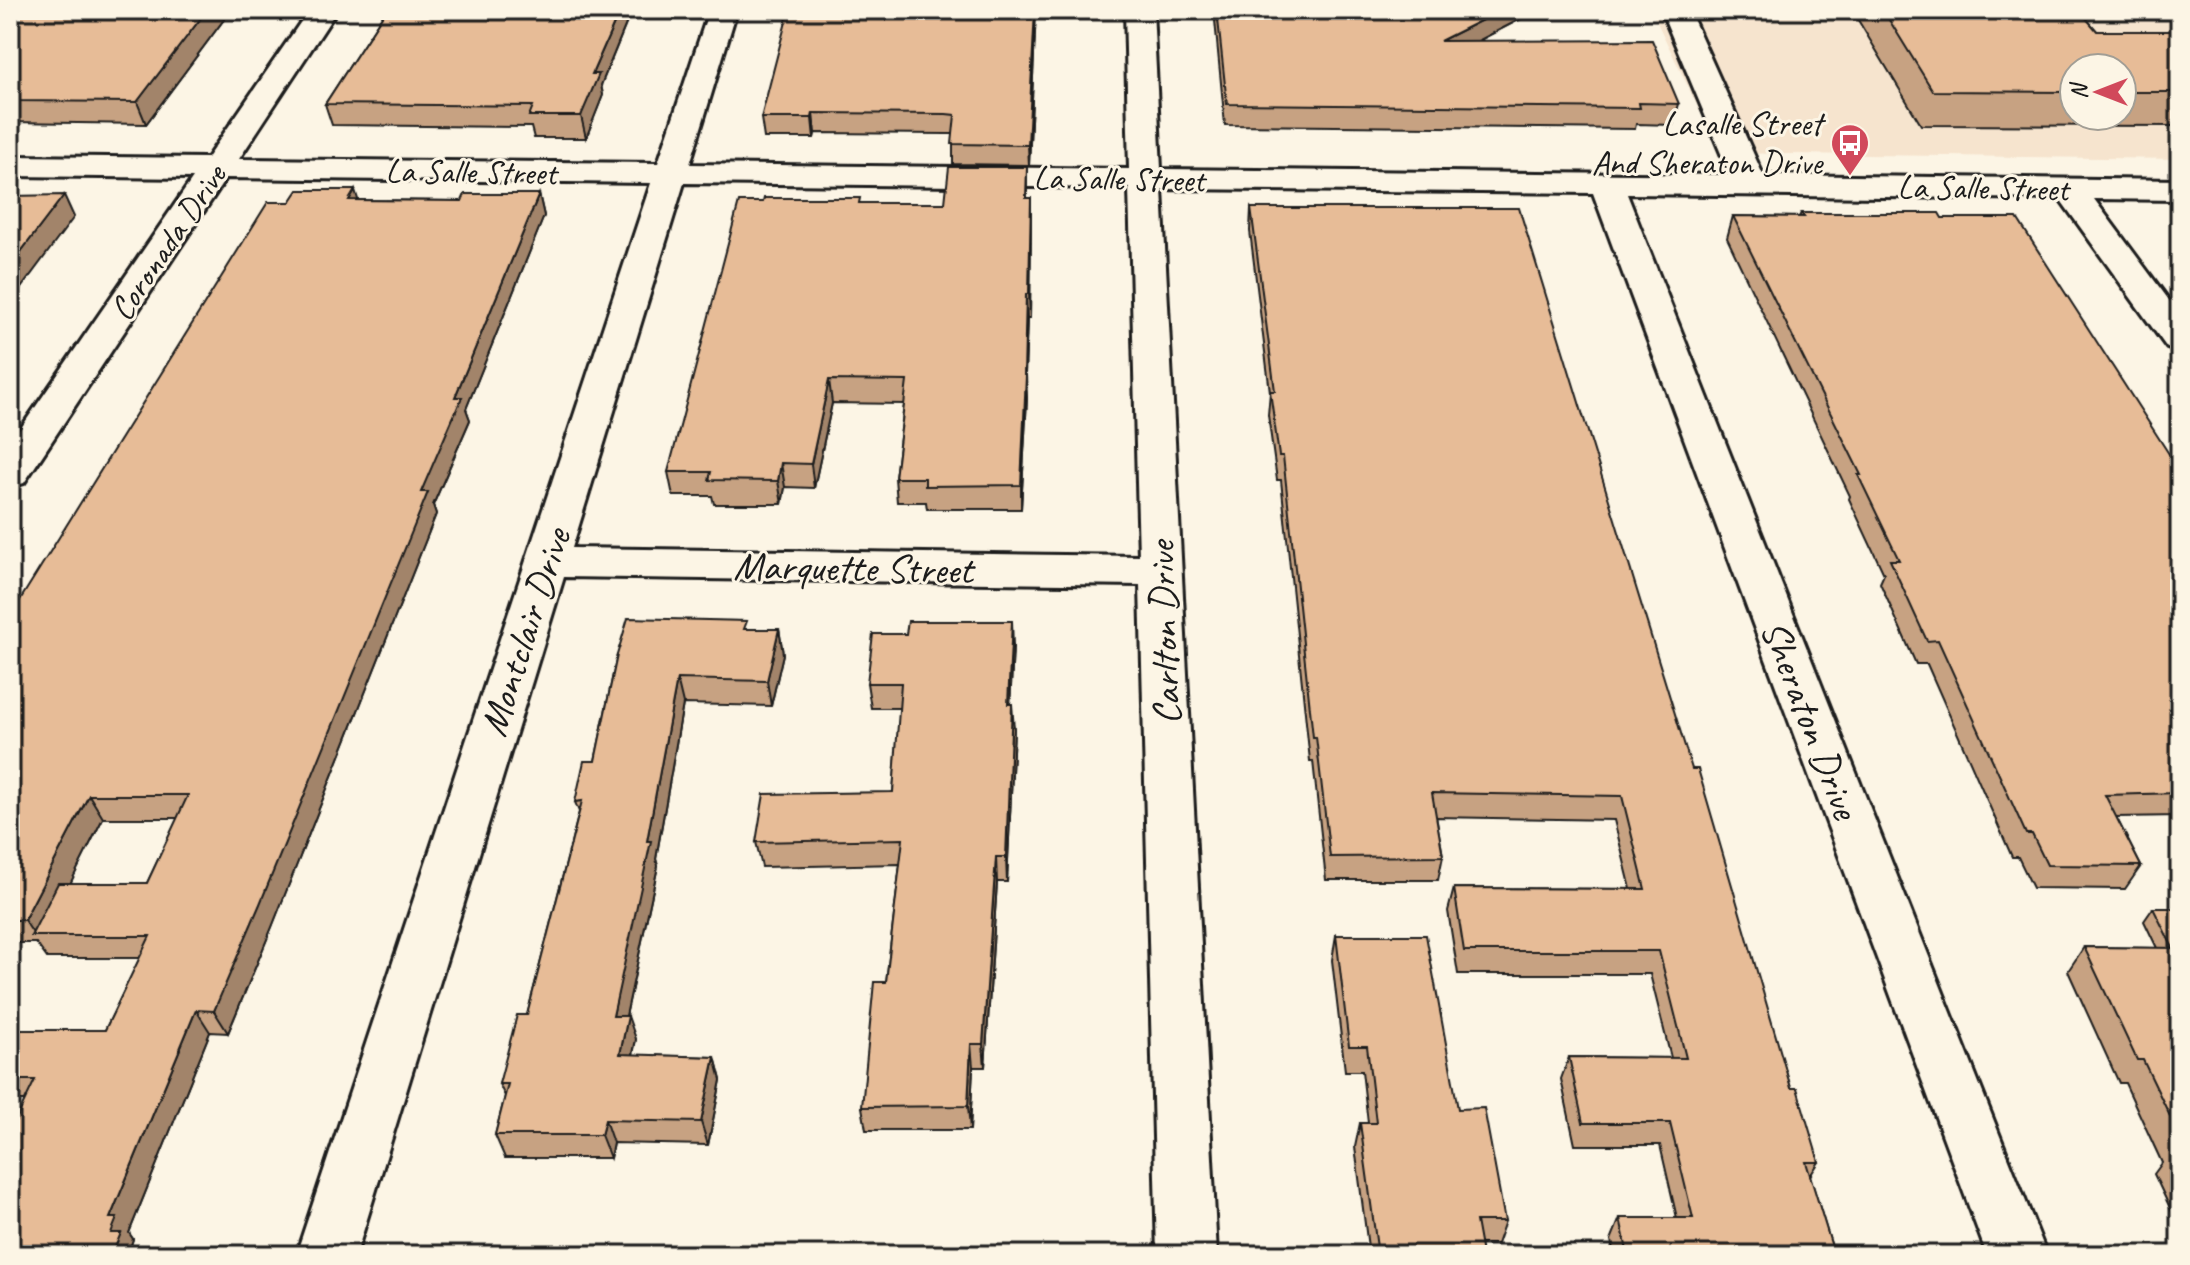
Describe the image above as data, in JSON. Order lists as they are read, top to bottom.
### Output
{
  "streets": {
    "street": [
      "La Salle Street",
      "Coronada Drive",
      "Marquette Street",
      "Montclair Drive",
      "Carlton Drive",
      "Sheraton Drive"
    ]
  },
  "crossings": [
    ["La Salle Street", "Coronada Drive"],
    ["La Salle Street", "Montclair Drive"],
    ["La Salle Street", "Carlton Drive"],
    ["La Salle Street", "Sheraton Drive"],
    ["Marquette Street", "Montclair Drive"],
    ["Marquette Street", "Carlton Drive"]
  ],
  "places": {
    "bus stop": ["Lasalle Street And Sheraton Drive"]
  },
  "north": "left"
}
